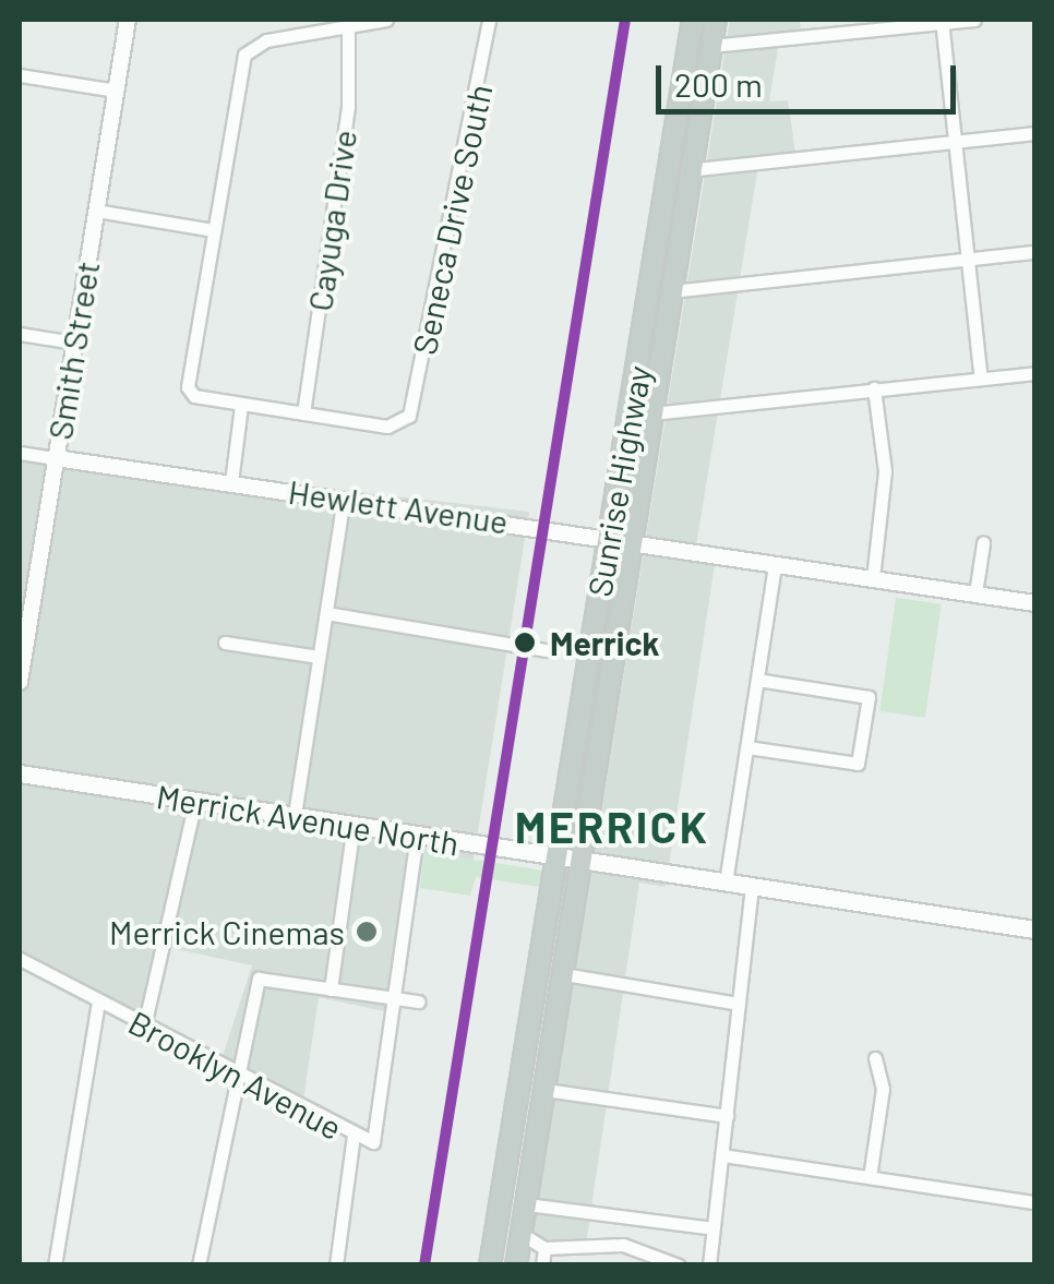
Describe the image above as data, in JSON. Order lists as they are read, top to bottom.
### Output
{
  "streets": {
    "highway": ["Sunrise Highway"],
    "main road": ["Merrick Avenue North"],
    "street": [
      "Seneca Drive South",
      "Cayuga Drive",
      "Smith Street",
      "Hewlett Avenue",
      "Brooklyn Avenue"
    ]
  },
  "crossings": [
    ["Seneca Drive South", "Cayuga Drive"],
    ["Smith Street", "Hewlett Avenue"],
    ["Sunrise Highway", "Hewlett Avenue"],
    ["Sunrise Highway", "Merrick Avenue North"]
  ],
  "districts": ["MERRICK"],
  "places": ["Merrick", "Merrick Cinemas"],
  "scale_bar": "200 m"
}
